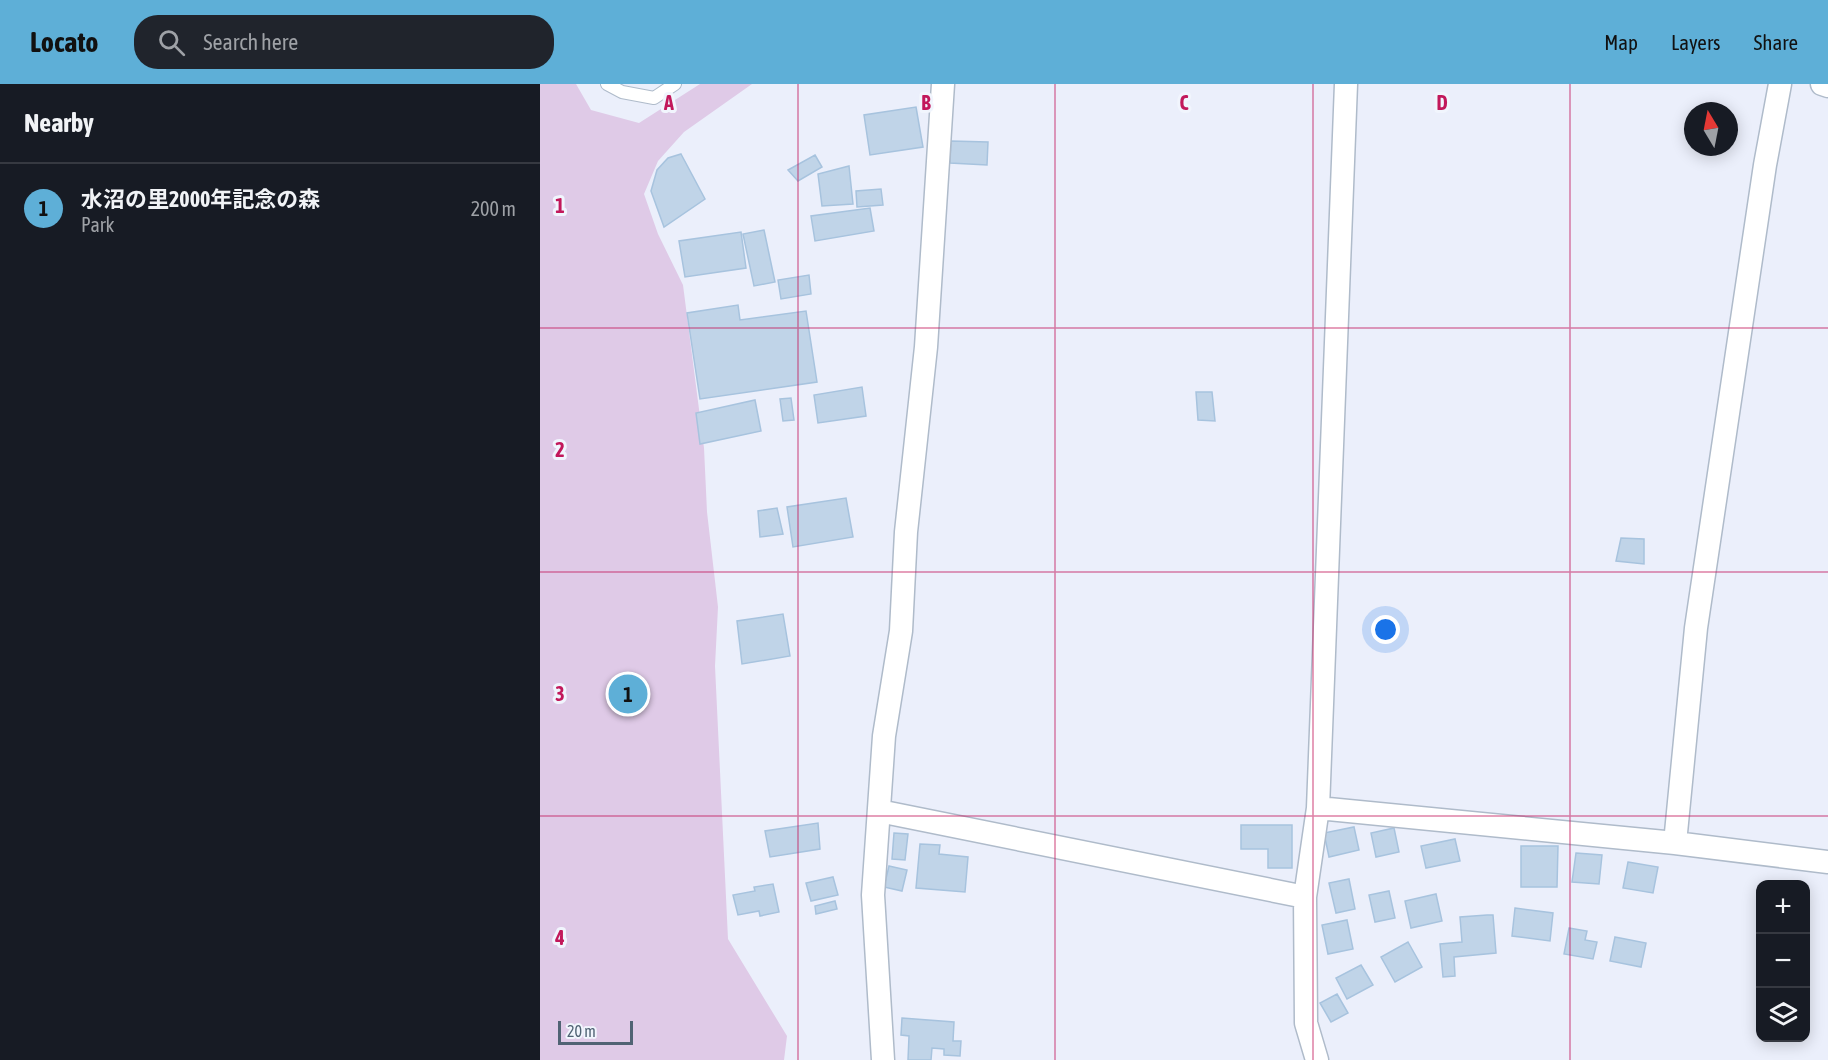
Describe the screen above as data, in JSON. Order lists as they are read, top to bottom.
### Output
{
  "scale_bar": "20 m",
  "north": "top",
  "page": {
    "header": "Locato",
    "search": "Search here",
    "nav": ["Map", "Layers", "Share"],
    "heading": "Nearby",
    "list": [
      {
        "mark": "1",
        "name": "水沼の里2000年記念の森",
        "note": "Park",
        "value": "200 m"
      }
    ],
    "pins": "1",
    "map_buttons": ["+", "−"],
    "scale": "20 m"
  },
  "grid": {
    "columns": [
      "A",
      "B",
      "C",
      "D"
    ],
    "rows": [
      "1",
      "2",
      "3",
      "4"
    ]
  }
}
